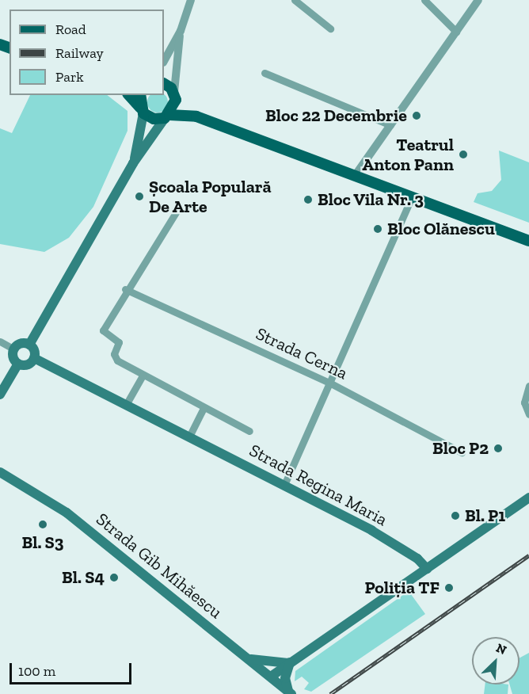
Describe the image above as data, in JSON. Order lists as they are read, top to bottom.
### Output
{
  "streets": {
    "main road": ["Strada Regina Maria", "Strada Gib Mihăescu"],
    "street": ["Strada Cerna"]
  },
  "crossings": [
    ["Strada Cerna", "Strada Regina Maria"]
  ],
  "places": [
    "Bloc 22 Decembrie",
    "Teatrul Anton Pann",
    "Școala Populară De Arte",
    "Bloc Vila Nr. 3",
    "Bloc Olănescu",
    "Bloc P2",
    "Bl. P1",
    "Bl. S3",
    "Bl. S4",
    "Poliția TF"
  ],
  "legend": ["Road", "Railway", "Park"],
  "scale_bar": "100 m",
  "north": "top right"
}
